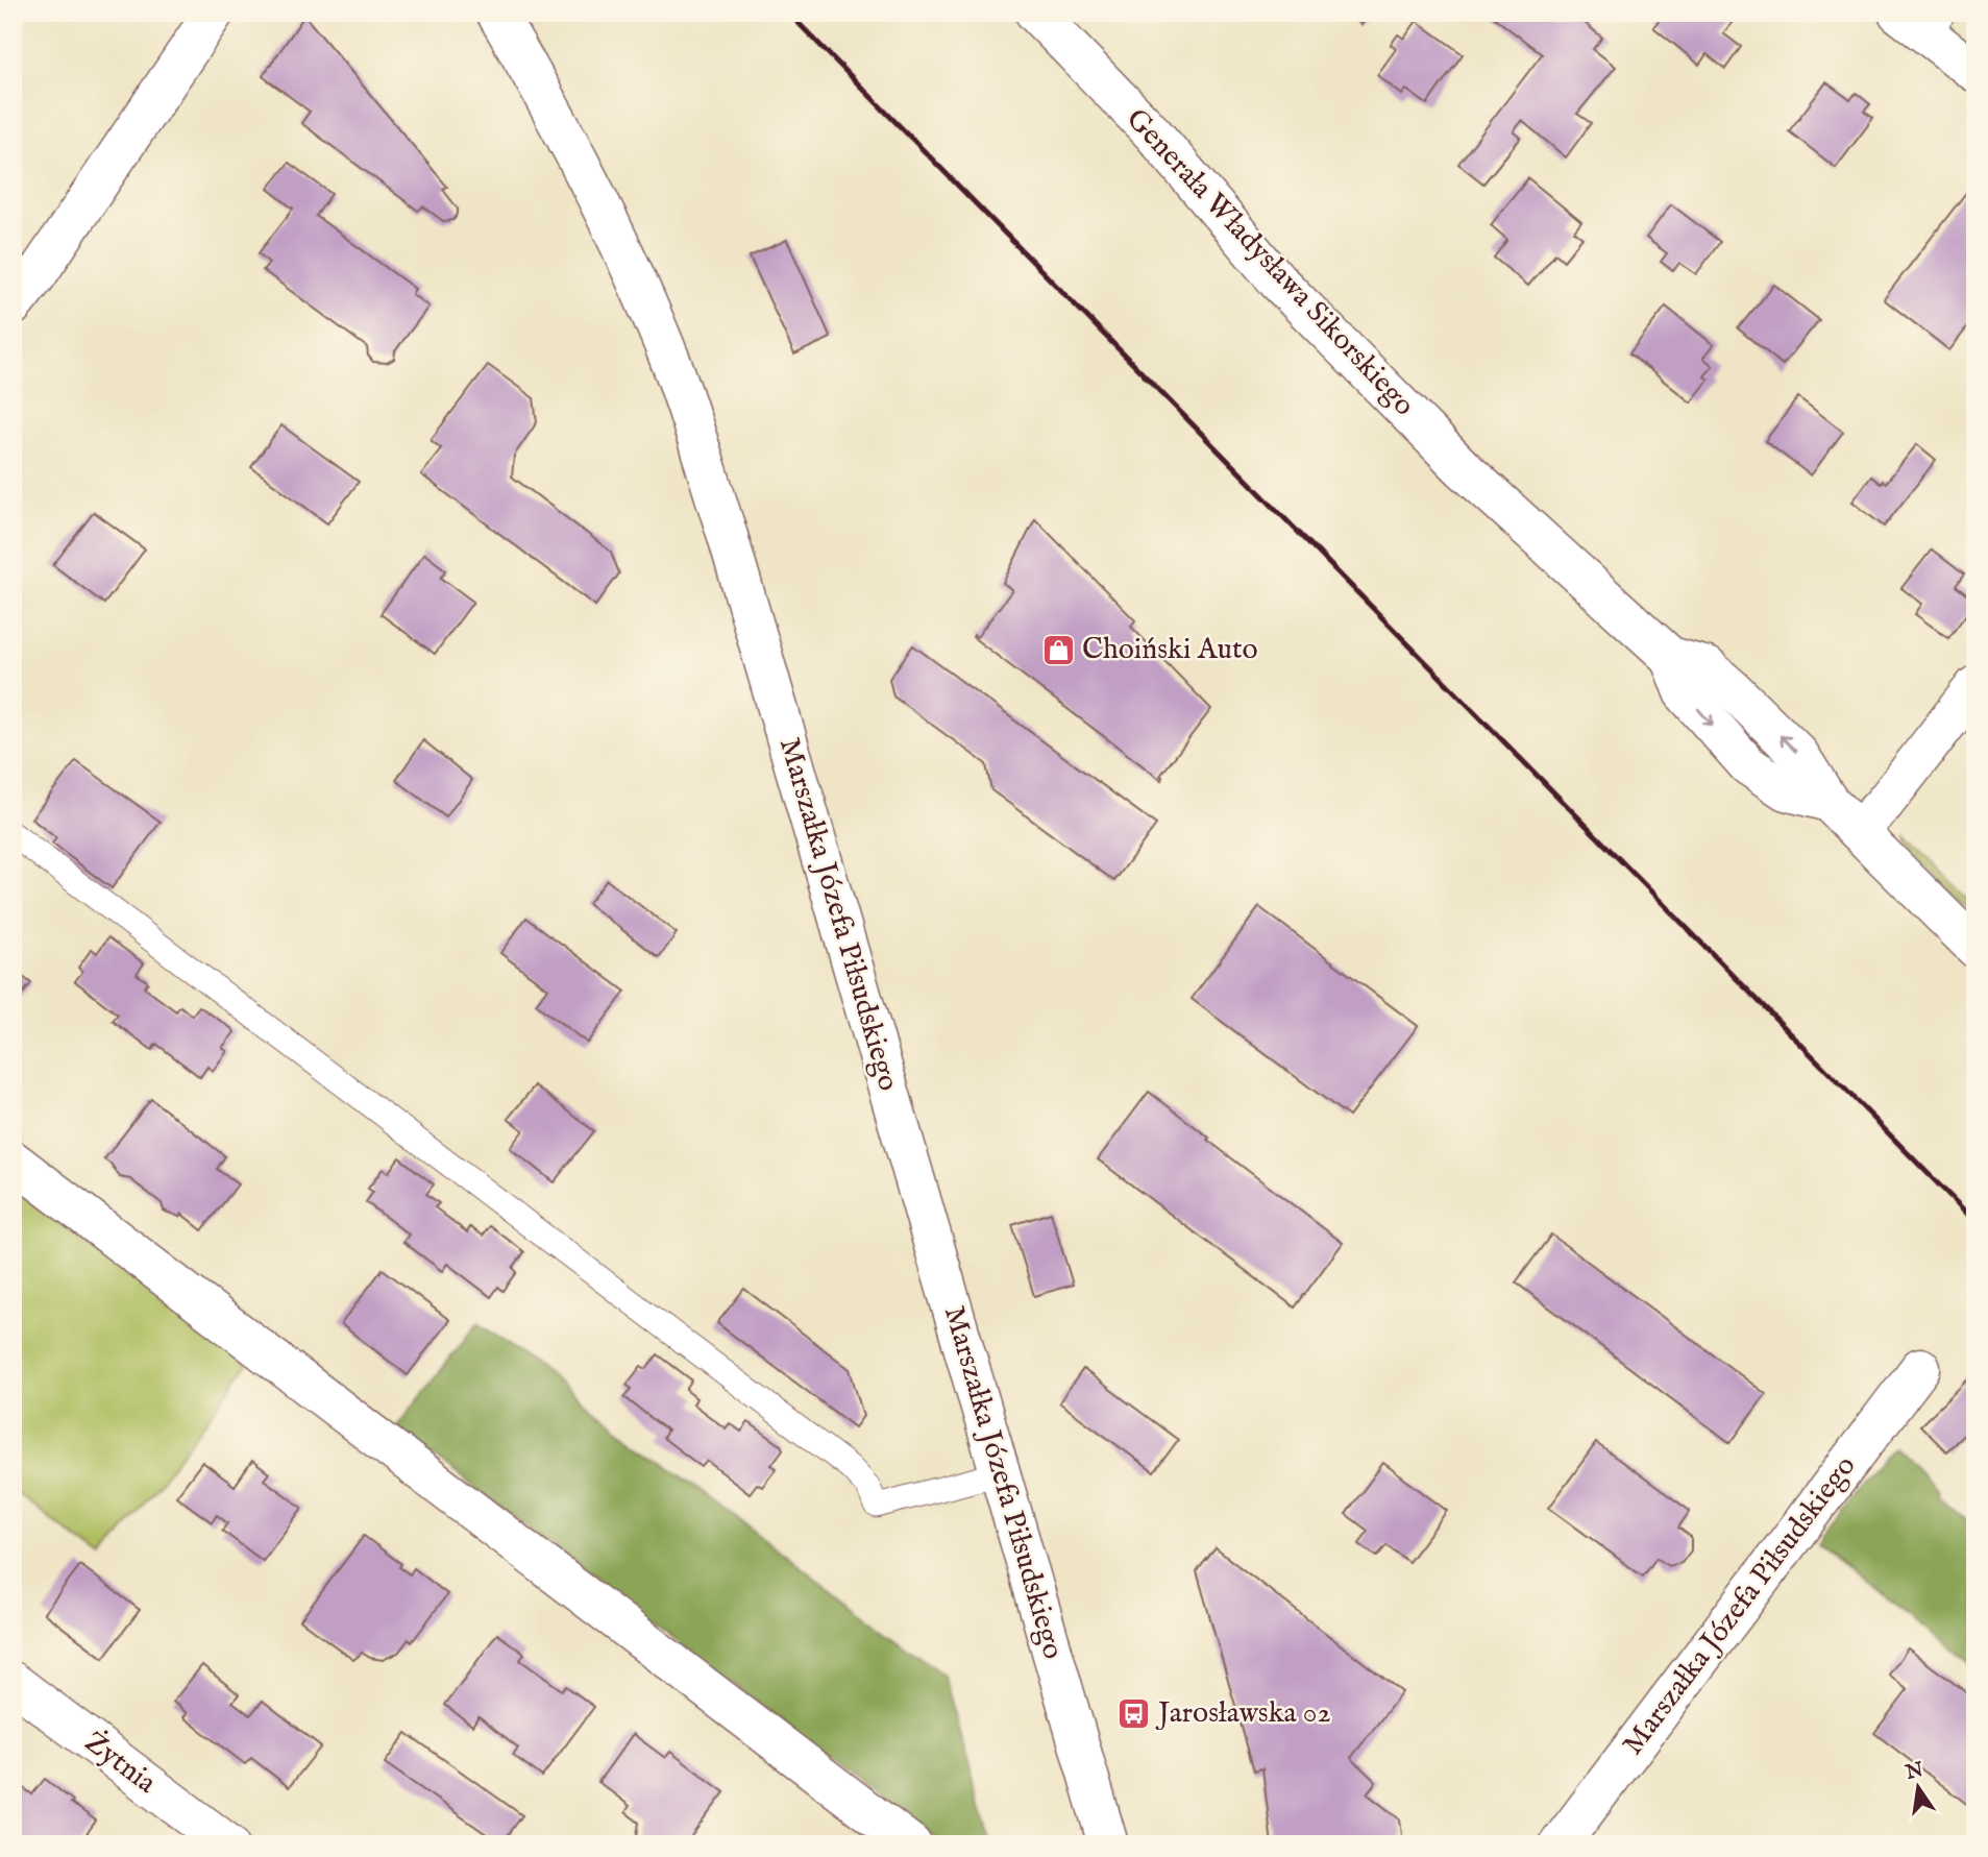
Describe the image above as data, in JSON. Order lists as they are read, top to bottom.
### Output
{
  "streets": {
    "main road": ["Generała Władysława Sikorskiego", "Marszałka Józefa Piłsudskiego", "Żytnia"]
  },
  "places": {
    "shop": ["Choiński Auto"],
    "bus stop": ["Jarosławska 02"]
  },
  "north": "top"
}
